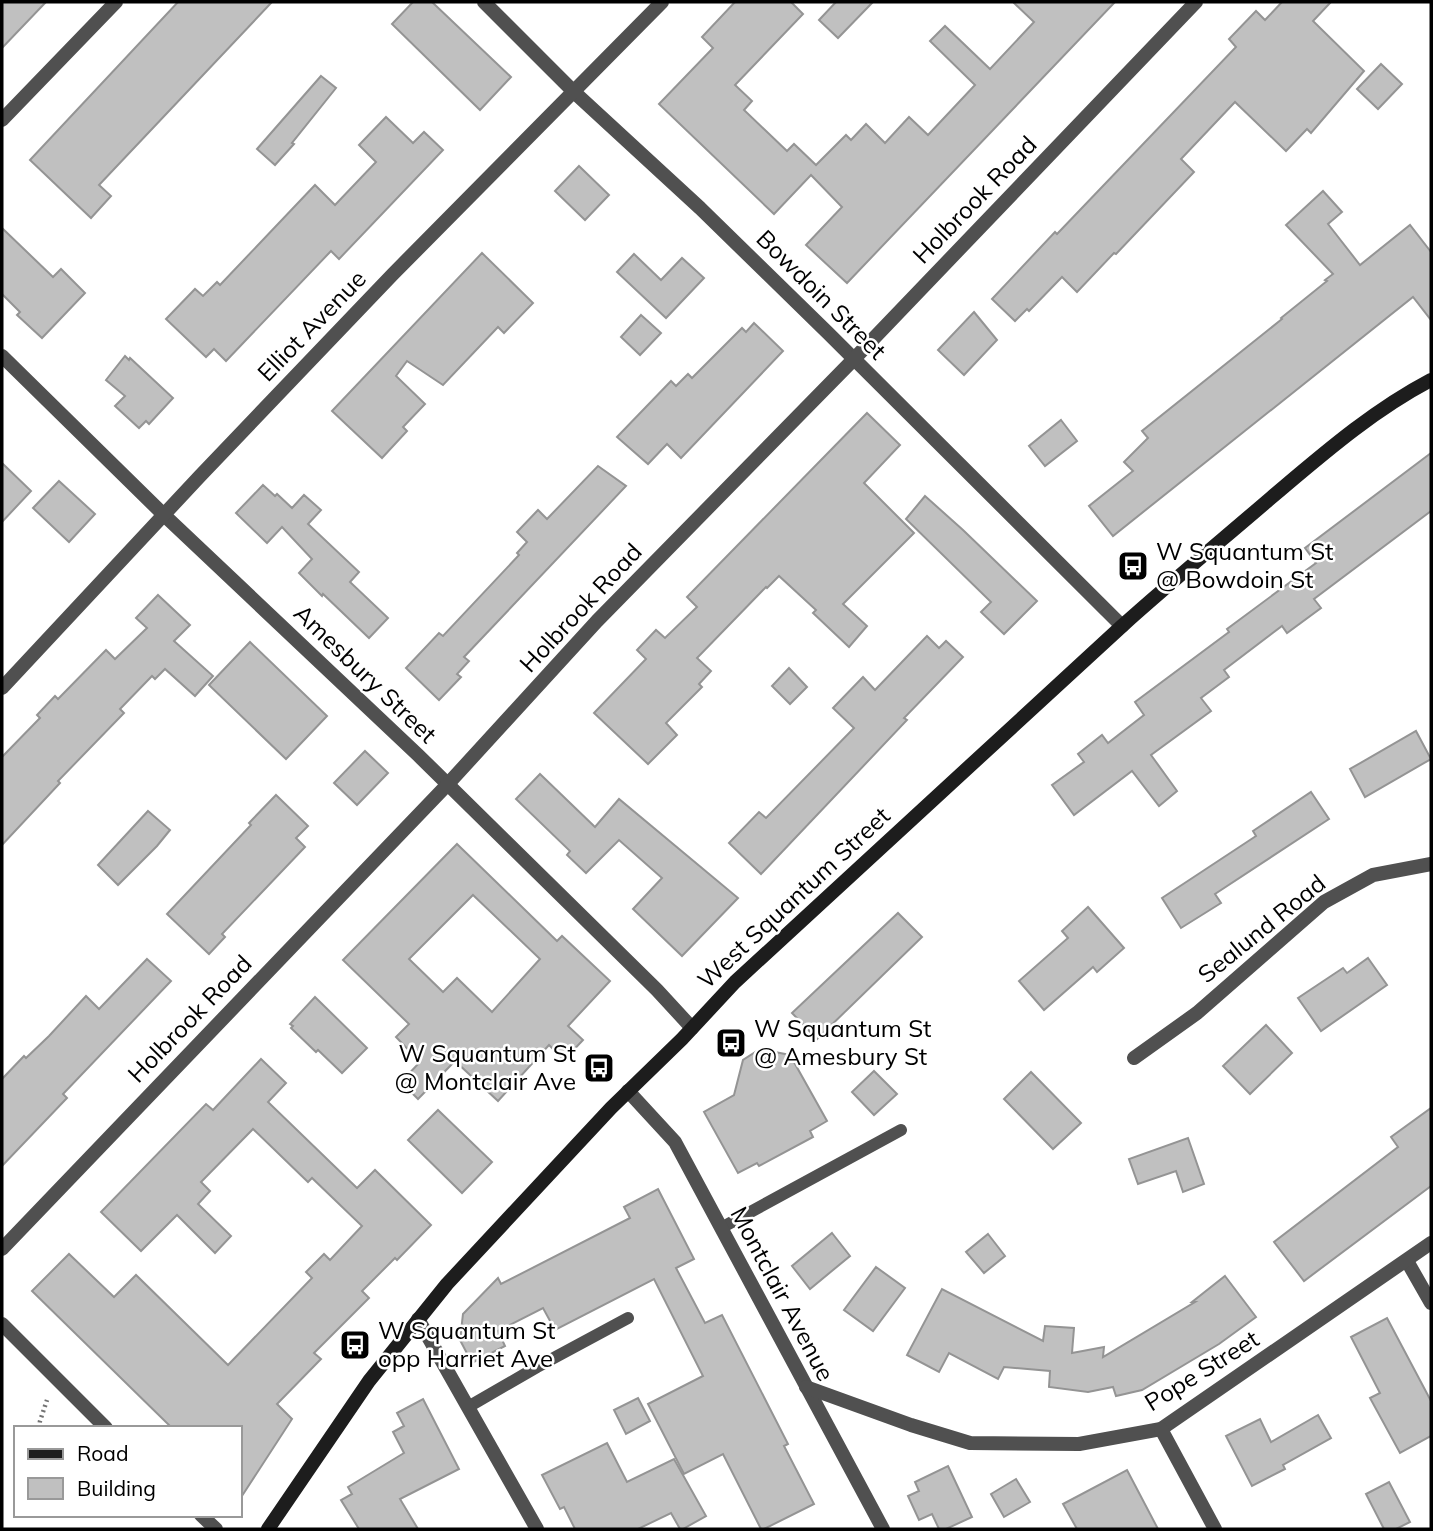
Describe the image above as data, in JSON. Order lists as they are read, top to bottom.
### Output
{
  "streets": {
    "main road": ["West Squantum Street"],
    "street": [
      "Holbrook Road",
      "Bowdoin Street",
      "Elliot Avenue",
      "Amesbury Street",
      "Sealund Road",
      "Montclair Avenue",
      "Pope Street"
    ]
  },
  "crossings": [
    ["Holbrook Road", "Bowdoin Street"],
    ["Holbrook Road", "Amesbury Street"],
    ["Bowdoin Street", "Elliot Avenue"],
    ["Bowdoin Street", "West Squantum Street"],
    ["Elliot Avenue", "Amesbury Street"],
    ["Amesbury Street", "West Squantum Street"],
    ["West Squantum Street", "Montclair Avenue"],
    ["Montclair Avenue", "Pope Street"]
  ],
  "places": {
    "bus stop": [
      "W Squantum St @ Bowdoin St",
      "W Squantum St @ Amesbury St",
      "W Squantum St @ Montclair Ave",
      "W Squantum St opp Harriet Ave"
    ]
  },
  "legend": ["Road", "Building"]
}
